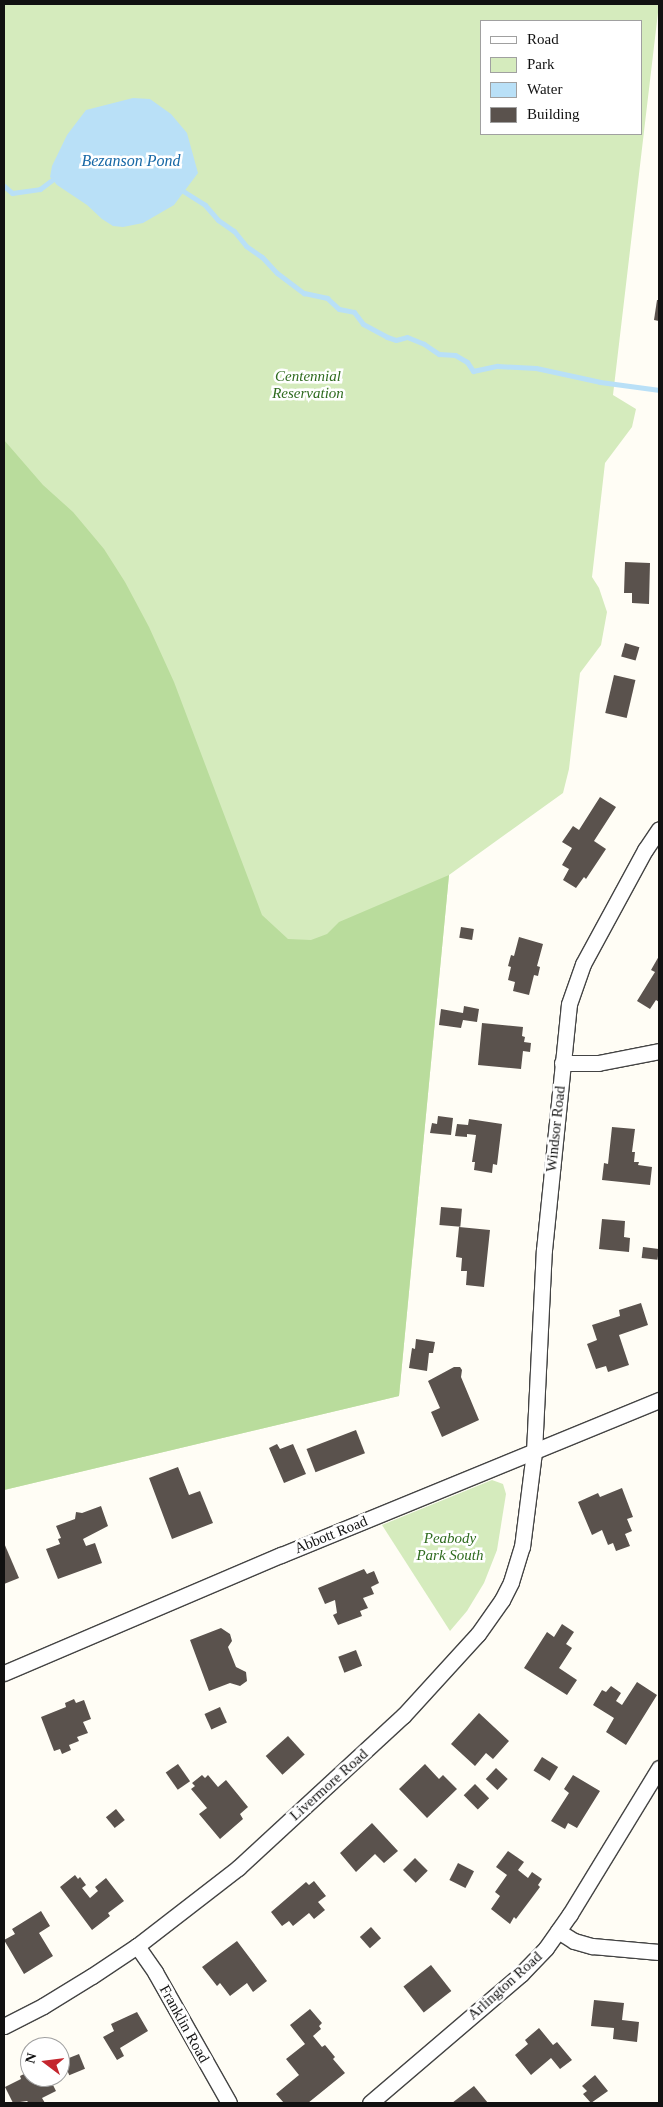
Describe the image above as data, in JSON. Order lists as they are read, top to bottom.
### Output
{
  "streets": {
    "street": [
      "Windsor Road",
      "Abbott Road",
      "Livermore Road",
      "Arlington Road",
      "Franklin Road"
    ]
  },
  "crossings": [
    ["Windsor Road", "Abbott Road"],
    ["Windsor Road", "Livermore Road"],
    ["Abbott Road", "Livermore Road"],
    ["Livermore Road", "Franklin Road"]
  ],
  "water": ["Bezanson Pond"],
  "parks": ["Centennial Reservation", "Peabody Park South"],
  "legend": [
    "Road",
    "Park",
    "Water",
    "Building"
  ],
  "north": "left"
}
